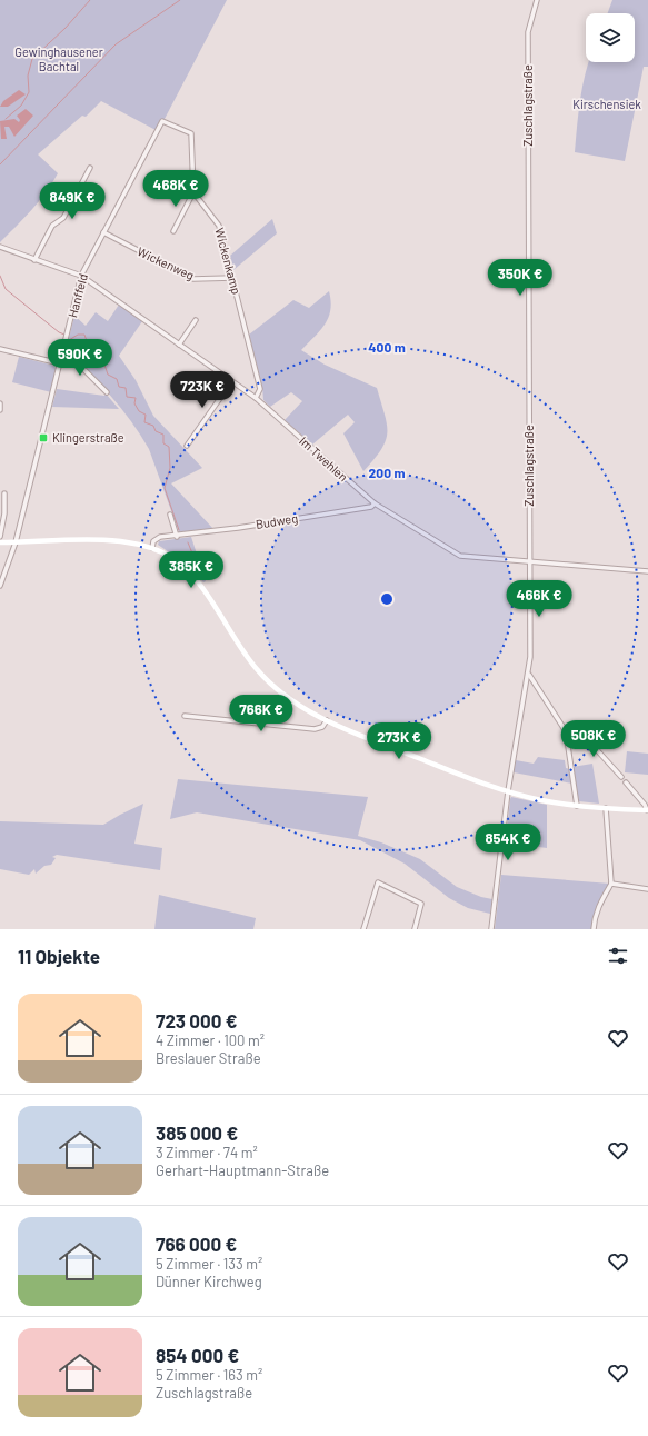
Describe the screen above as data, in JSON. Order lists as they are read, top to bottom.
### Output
{
  "streets": {
    "street": [
      "Zuschlagstraße",
      "Wickenkamp",
      "Wickenweg",
      "Hanffeld",
      "Im Twehlen",
      "Budweg"
    ]
  },
  "crossings": [
    ["Zuschlagstraße", "Im Twehlen"],
    ["Wickenkamp", "Wickenweg"],
    ["Wickenkamp", "Hanffeld"],
    ["Wickenkamp", "Im Twehlen"],
    ["Wickenweg", "Hanffeld"],
    ["Hanffeld", "Im Twehlen"],
    ["Im Twehlen", "Budweg"]
  ],
  "parks": ["Gewinghausener Bachtal", "Kirschensiek"],
  "places": {
    "transit": ["Klingerstraße"]
  },
  "page": {
    "price": [
      "468K €",
      "849K €",
      "350K €",
      "590K €",
      "723K €",
      "385K €",
      "466K €",
      "766K €",
      "508K €",
      "273K €",
      "854K €"
    ],
    "heading": "11 Objekte",
    "list": [
      {
        "name": "723 000 €",
        "note": "4 Zimmer · 100 m² · Breslauer Straße"
      },
      {
        "name": "385 000 €",
        "note": "3 Zimmer · 74 m² · Gerhart-Hauptmann-Straße"
      },
      {
        "name": "766 000 €",
        "note": "5 Zimmer · 133 m² · Dünner Kirchweg"
      },
      {
        "name": "854 000 €",
        "note": "5 Zimmer · 163 m² · Zuschlagstraße"
      }
    ]
  },
  "rings": ["400 m", "200 m"]
}
